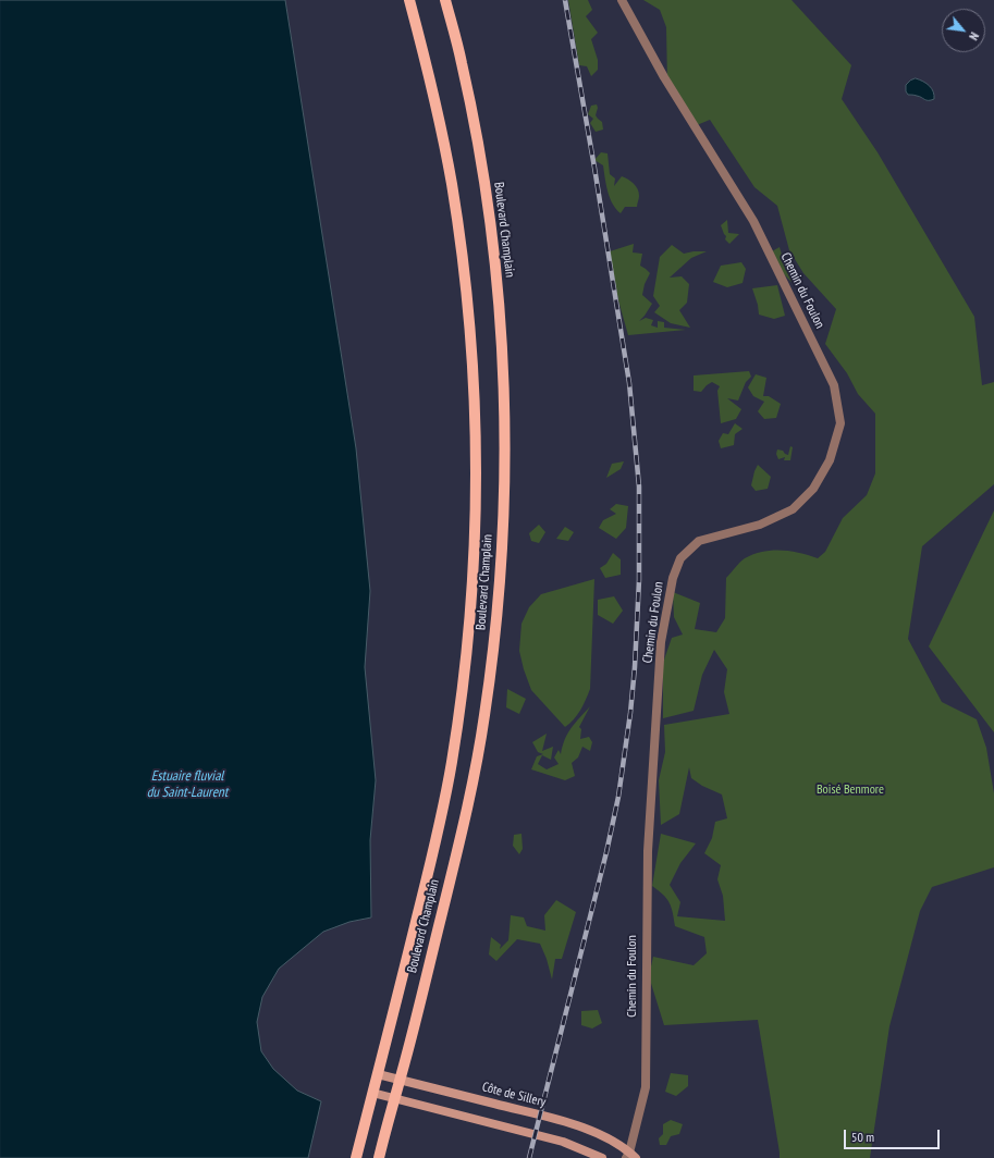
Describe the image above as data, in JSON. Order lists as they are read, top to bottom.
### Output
{
  "streets": {
    "main road": ["Boulevard Champlain"],
    "street": ["Chemin du Foulon", "Côte de Sillery"]
  },
  "crossings": [
    ["Boulevard Champlain", "Côte de Sillery"],
    ["Chemin du Foulon", "Côte de Sillery"]
  ],
  "water": ["Estuaire fluvial du Saint-Laurent"],
  "parks": ["Boisé Benmore"],
  "scale_bar": "50 m",
  "north": "bottom right"
}
